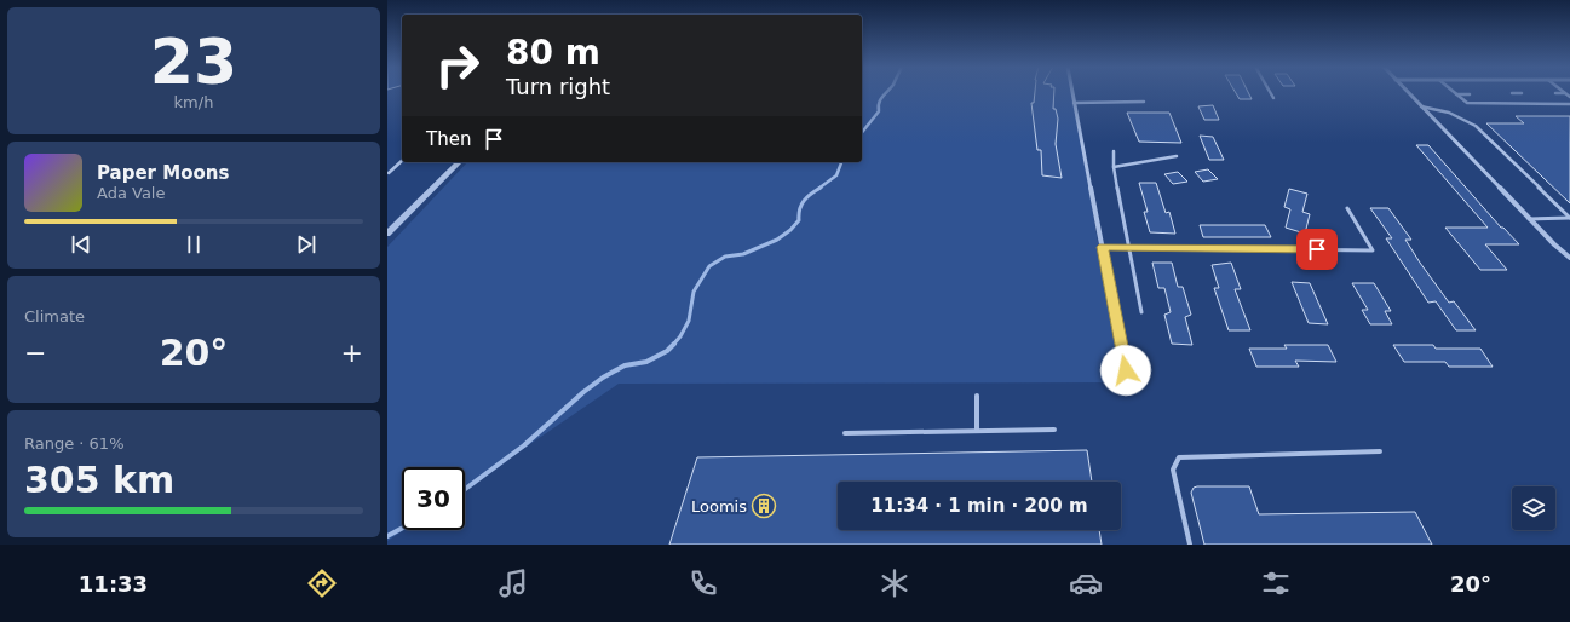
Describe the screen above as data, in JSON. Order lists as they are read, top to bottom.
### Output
{
  "places": {
    "building": ["Loomis"]
  },
  "page": {
    "tile": [
      ["23", "km/h"],
      "Climate",
      ["Range · 61%", "305 km"]
    ],
    "turn": ["80 m", "Turn right"],
    "then": "Then",
    "song": ["Paper Moons", "Ada Vale"],
    "heat": ["−", "20°", "+"],
    "limit": "30",
    "trip": "11:34 · 1 min · 200 m",
    "tabs": ["11:33", "20°"]
  }
}
